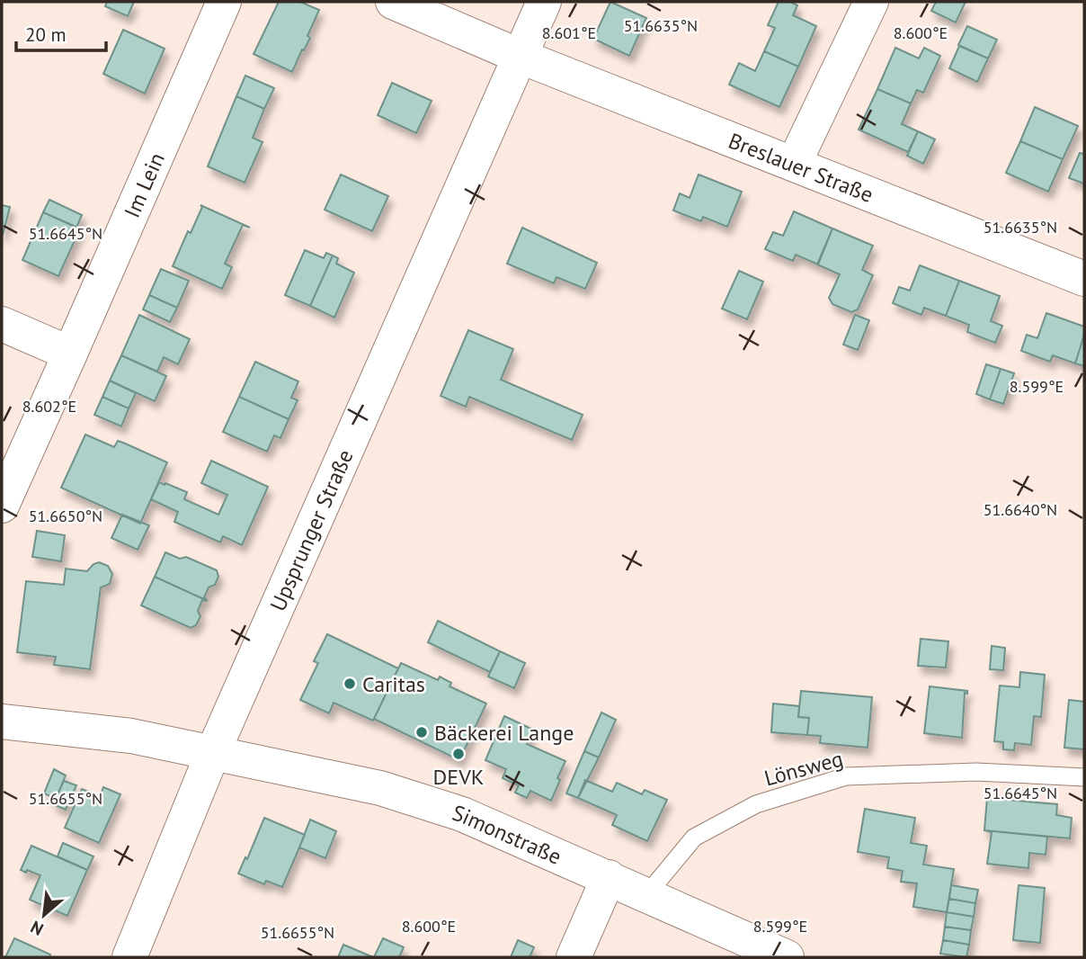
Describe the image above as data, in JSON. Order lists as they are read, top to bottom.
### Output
{
  "streets": {
    "street": [
      "Breslauer Straße",
      "Im Lein",
      "Upsprunger Straße",
      "Simonstraße"
    ],
    "lane": ["Lönsweg"]
  },
  "crossings": [
    ["Breslauer Straße", "Upsprunger Straße"],
    ["Upsprunger Straße", "Simonstraße"],
    ["Lönsweg", "Simonstraße"]
  ],
  "places": ["Caritas", "Bäckerei Lange", "DEVK"],
  "scale_bar": "20 m",
  "north": "bottom left",
  "coordinates": [
    "51.6635°N",
    "8.601°E",
    "8.600°E",
    "51.6645°N",
    "8.599°E",
    "8.602°E",
    "51.6640°N",
    "51.6650°N",
    "51.6655°N"
  ]
}
